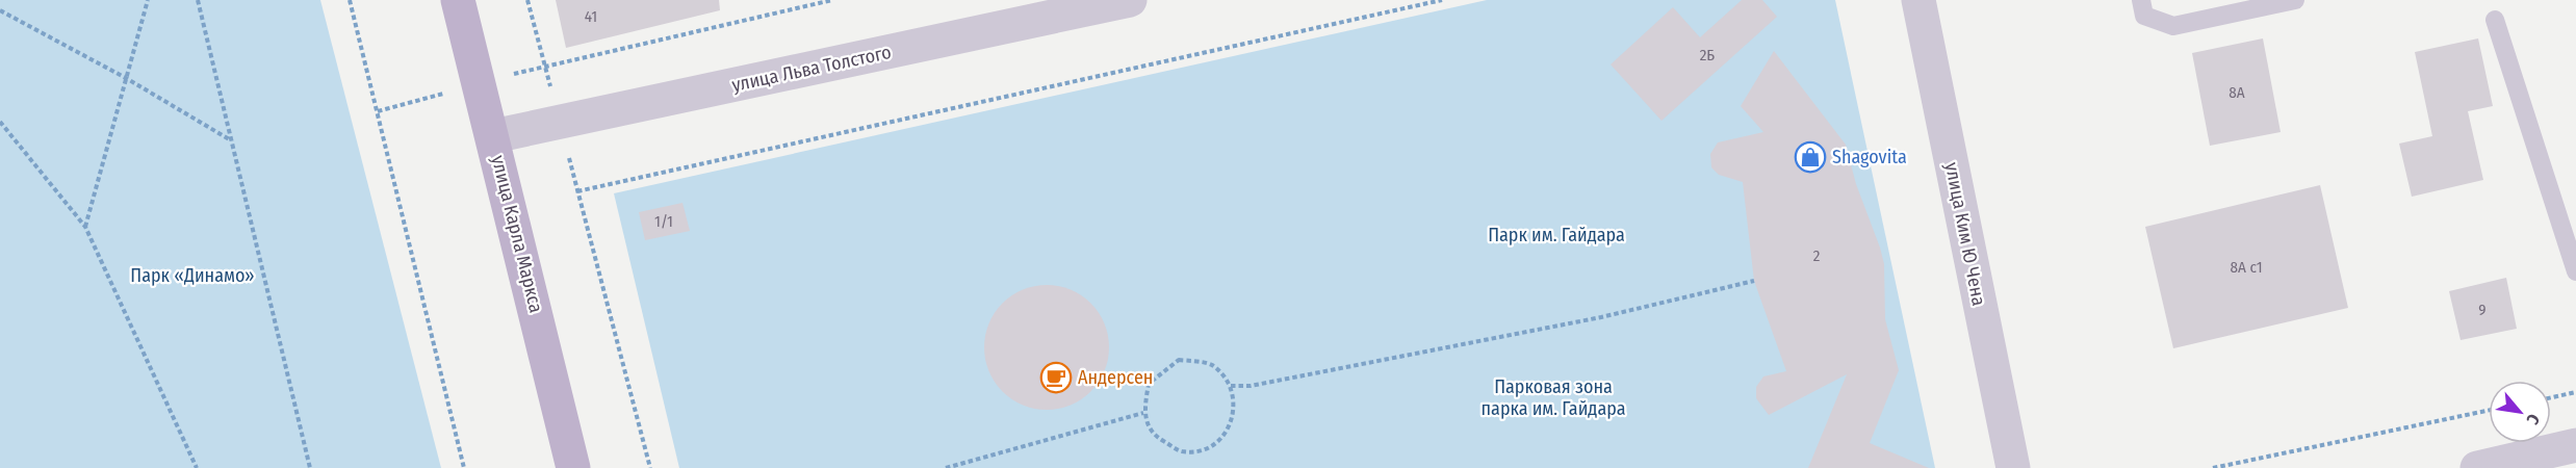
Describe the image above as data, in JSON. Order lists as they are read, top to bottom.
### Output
{
  "streets": {
    "main road": ["улица Карла Маркса"],
    "street": ["улица Льва Толстого", "улица Ким Ю Чена"]
  },
  "crossings": [
    ["улица Льва Толстого", "улица Карла Маркса"]
  ],
  "parks": ["Парк им. Гайдара", "Парк «Динамо»", "Парковая зона парка им. Гайдара"],
  "places": {
    "shop": ["Shagovita"],
    "cafe": ["Андерсен"]
  },
  "house_numbers": [
    "41",
    "2Б",
    "8А",
    "1/1",
    "2",
    "8А с1",
    "9"
  ],
  "north": "bottom right"
}
